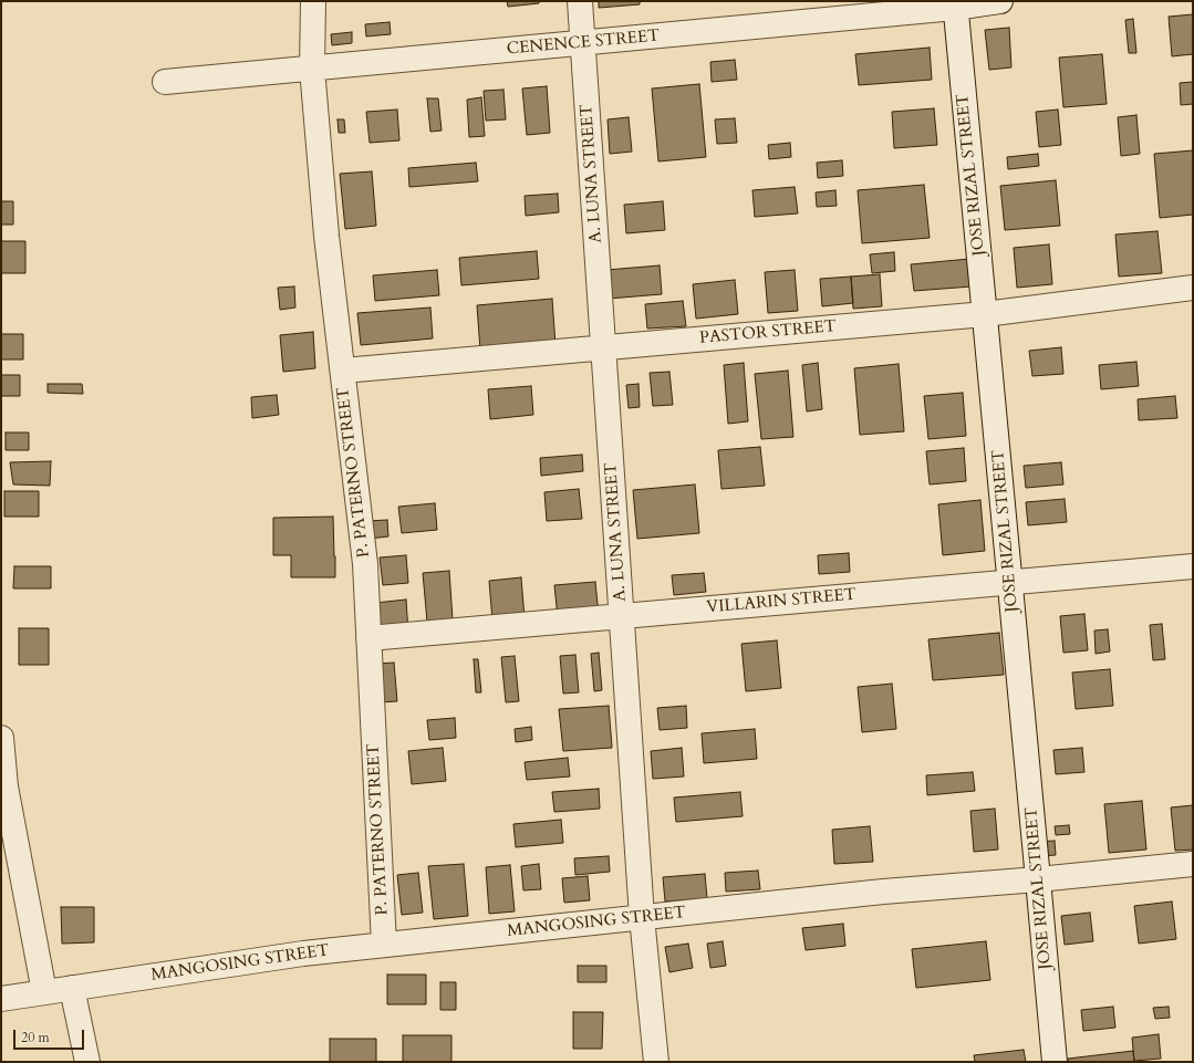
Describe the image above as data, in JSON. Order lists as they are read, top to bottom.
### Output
{
  "streets": {
    "street": [
      "CENENCE STREET",
      "A. LUNA STREET",
      "JOSE RIZAL STREET",
      "PASTOR STREET",
      "P. PATERNO STREET",
      "VILLARIN STREET",
      "MANGOSING STREET"
    ]
  },
  "crossings": [
    ["CENENCE STREET", "A. LUNA STREET"],
    ["CENENCE STREET", "JOSE RIZAL STREET"],
    ["CENENCE STREET", "P. PATERNO STREET"],
    ["A. LUNA STREET", "PASTOR STREET"],
    ["A. LUNA STREET", "VILLARIN STREET"],
    ["A. LUNA STREET", "MANGOSING STREET"],
    ["JOSE RIZAL STREET", "PASTOR STREET"],
    ["JOSE RIZAL STREET", "VILLARIN STREET"],
    ["JOSE RIZAL STREET", "MANGOSING STREET"],
    ["PASTOR STREET", "P. PATERNO STREET"],
    ["P. PATERNO STREET", "VILLARIN STREET"],
    ["P. PATERNO STREET", "MANGOSING STREET"]
  ],
  "scale_bar": "20 m"
}
